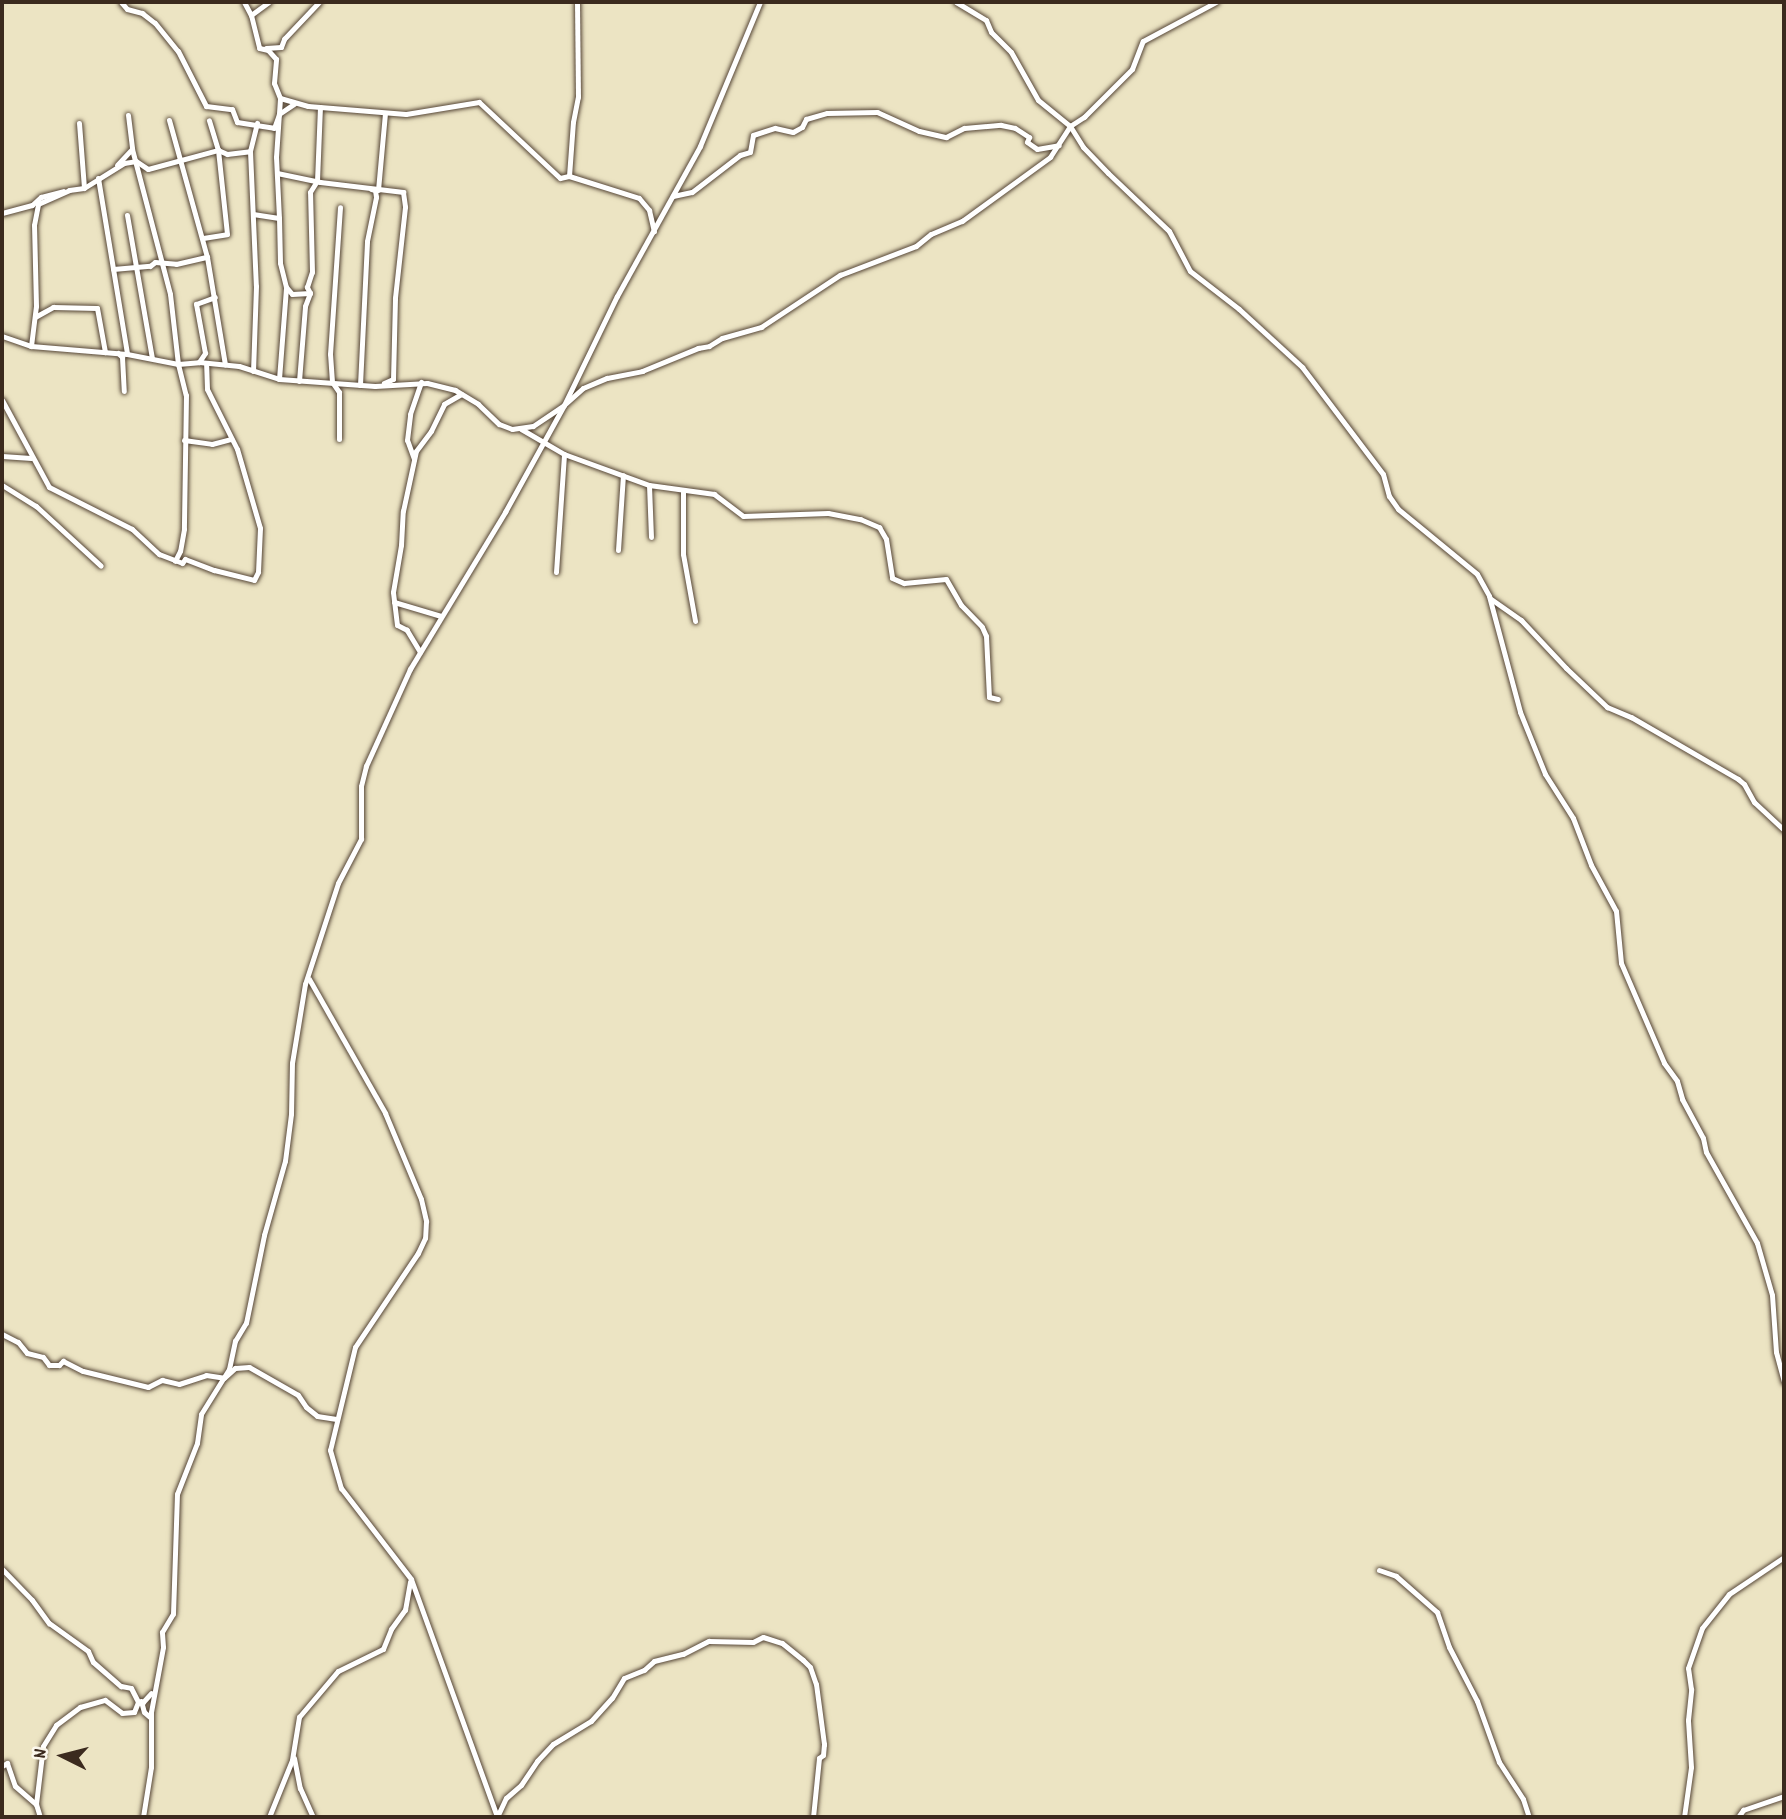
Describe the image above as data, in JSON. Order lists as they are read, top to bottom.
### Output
{
  "north": "left"
}
